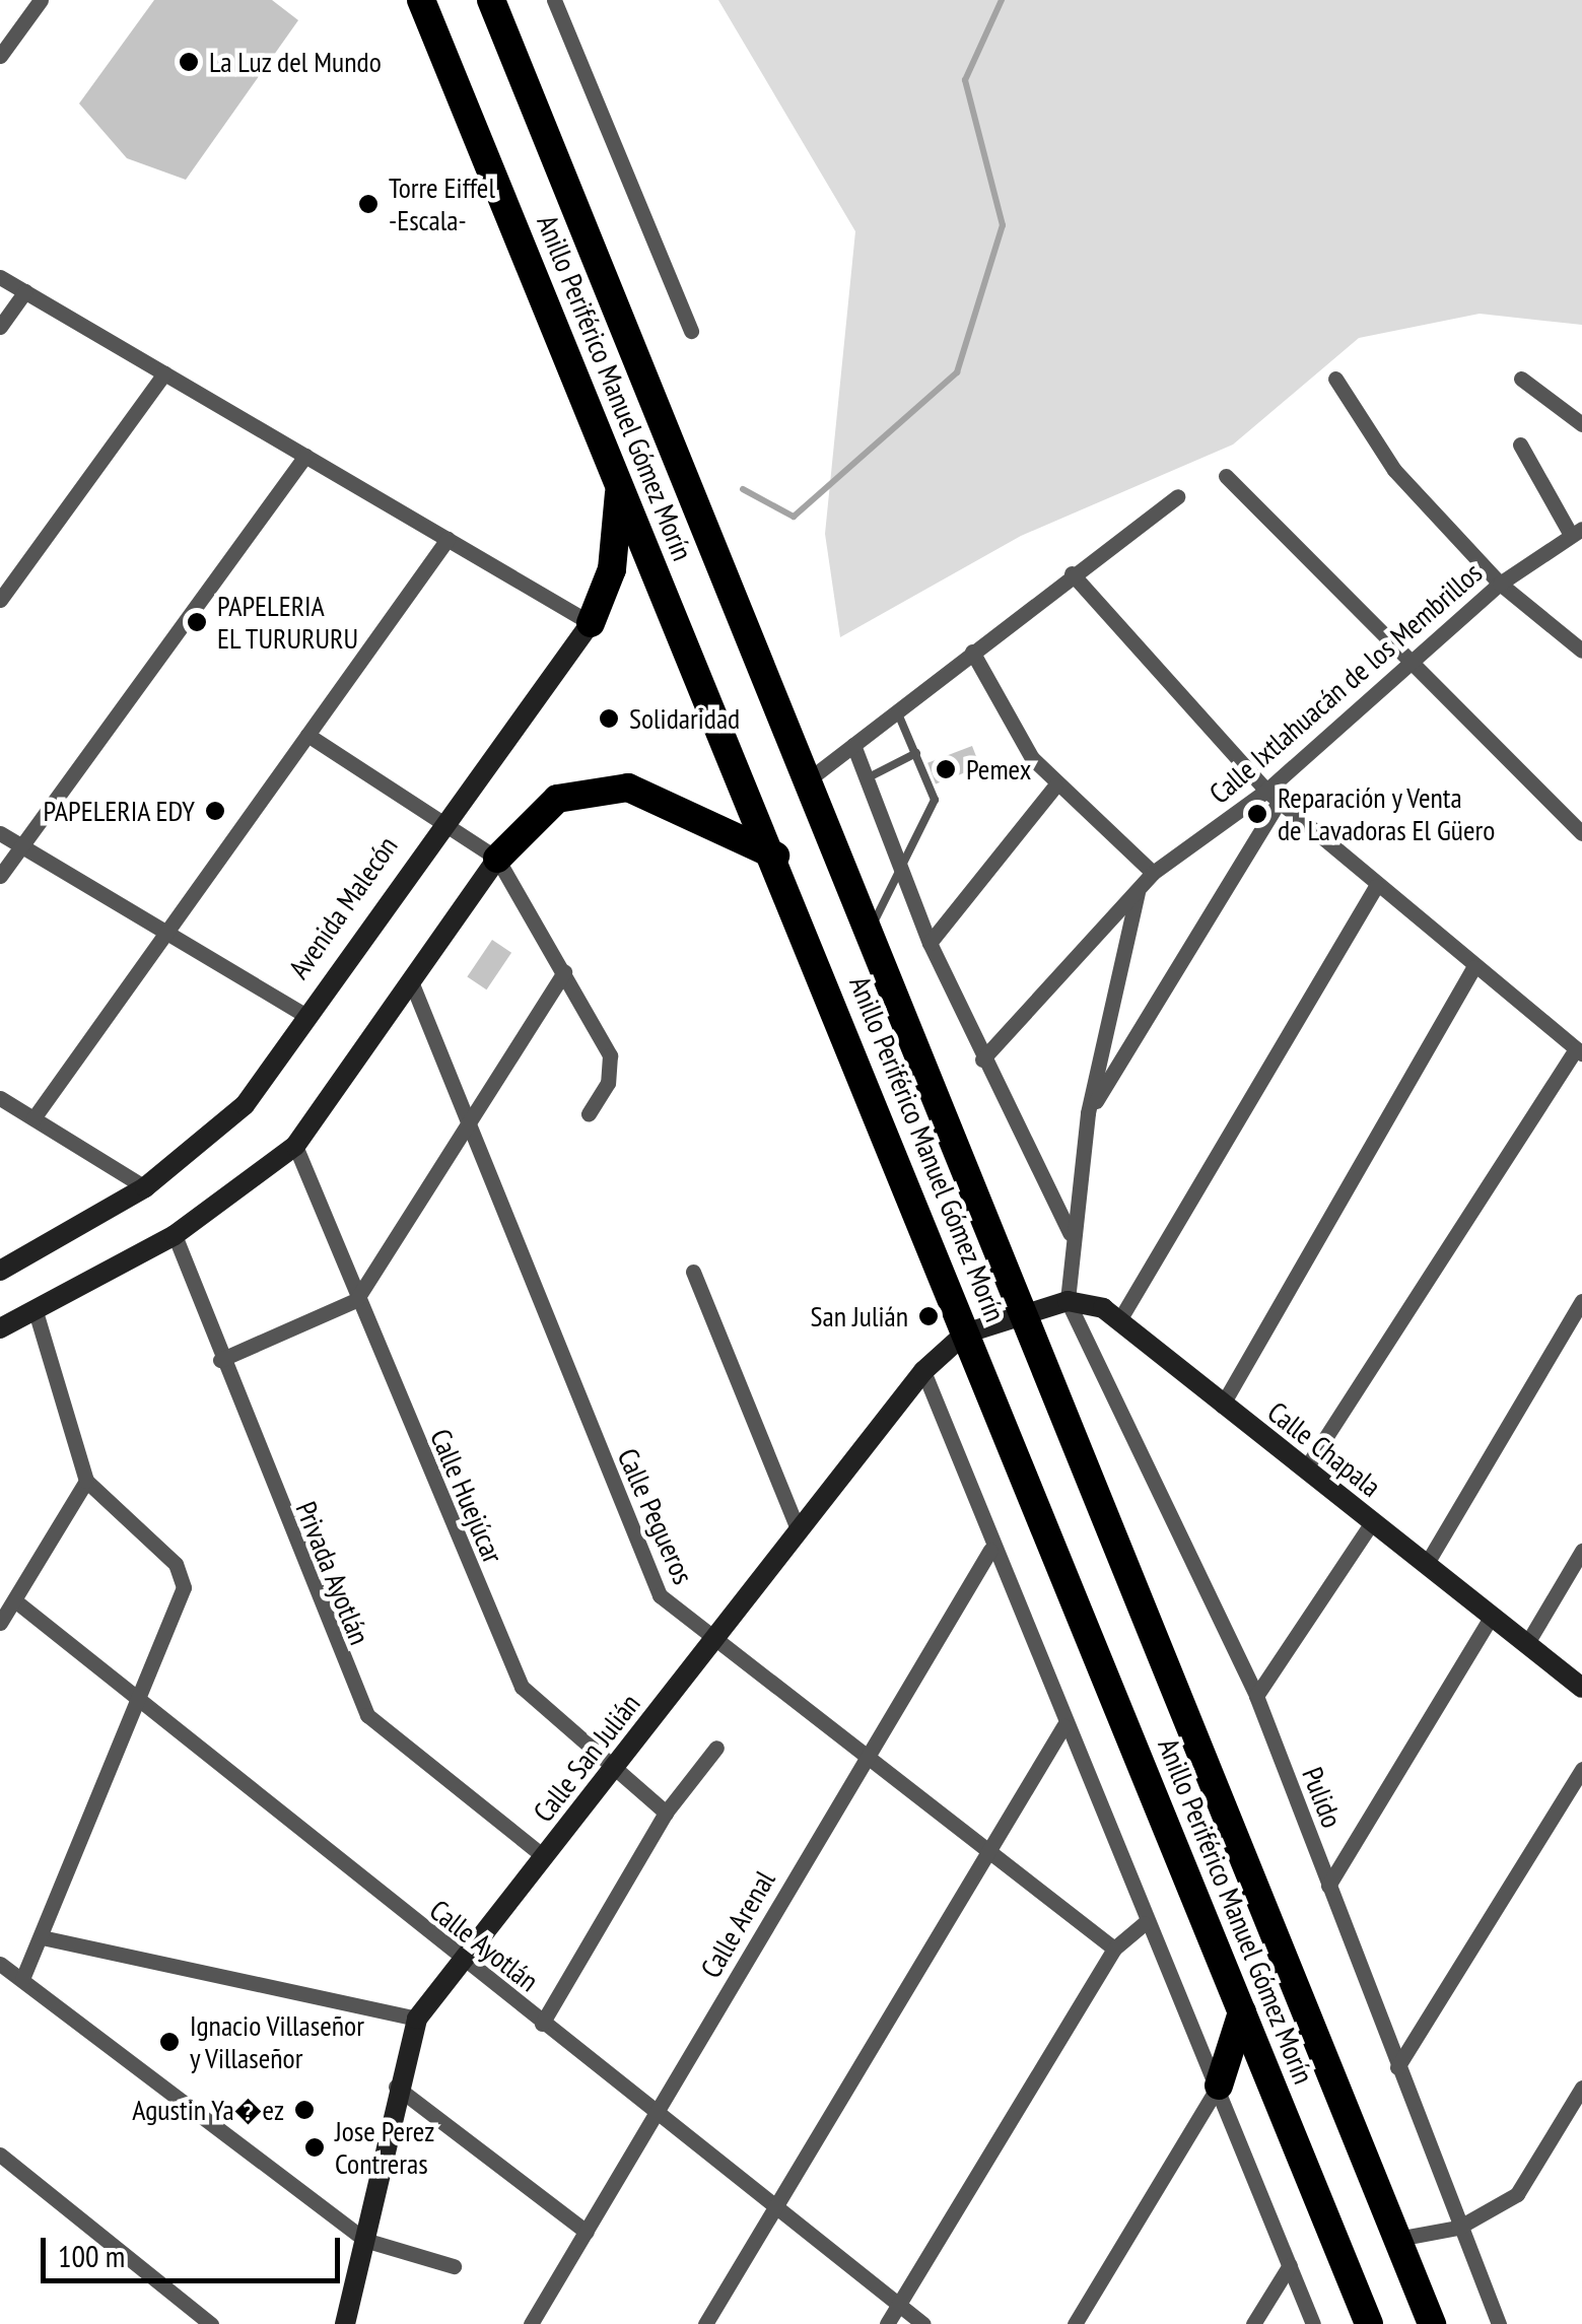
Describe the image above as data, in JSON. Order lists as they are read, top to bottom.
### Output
{
  "streets": {
    "highway": ["Anillo Periférico Manuel Gómez Morín", "Avenida Malecón"],
    "street": [
      "Calle Ixtlahuacán de los Membrillos",
      "Calle Chapala",
      "Calle Huejúcar",
      "Calle Pegueros",
      "Privada Ayotlán",
      "Calle San Julián",
      "Pulido",
      "Calle Arenal",
      "Calle Ayotlán"
    ]
  },
  "crossings": [
    ["Anillo Periférico Manuel Gómez Morín", "Avenida Malecón"],
    ["Anillo Periférico Manuel Gómez Morín", "Calle San Julián"],
    ["Calle Chapala", "Pulido"],
    ["Calle Huejúcar", "Calle San Julián"],
    ["Calle Pegueros", "Calle San Julián"],
    ["Calle Pegueros", "Calle Arenal"],
    ["Privada Ayotlán", "Calle San Julián"],
    ["Calle San Julián", "Calle Ayotlán"],
    ["Calle Arenal", "Calle Ayotlán"]
  ],
  "places": [
    "La Luz del Mundo",
    "Torre Eiffel -Escala-",
    "PAPELERIA EL TURURURU",
    "Solidaridad",
    "Pemex",
    "PAPELERIA EDY",
    "Reparación y Venta de Lavadoras El Güero",
    "San Julián",
    "Ignacio Villaseñor y Villaseñor",
    "Agustin Ya�ez",
    "Jose Perez Contreras"
  ],
  "scale_bar": "100 m"
}
